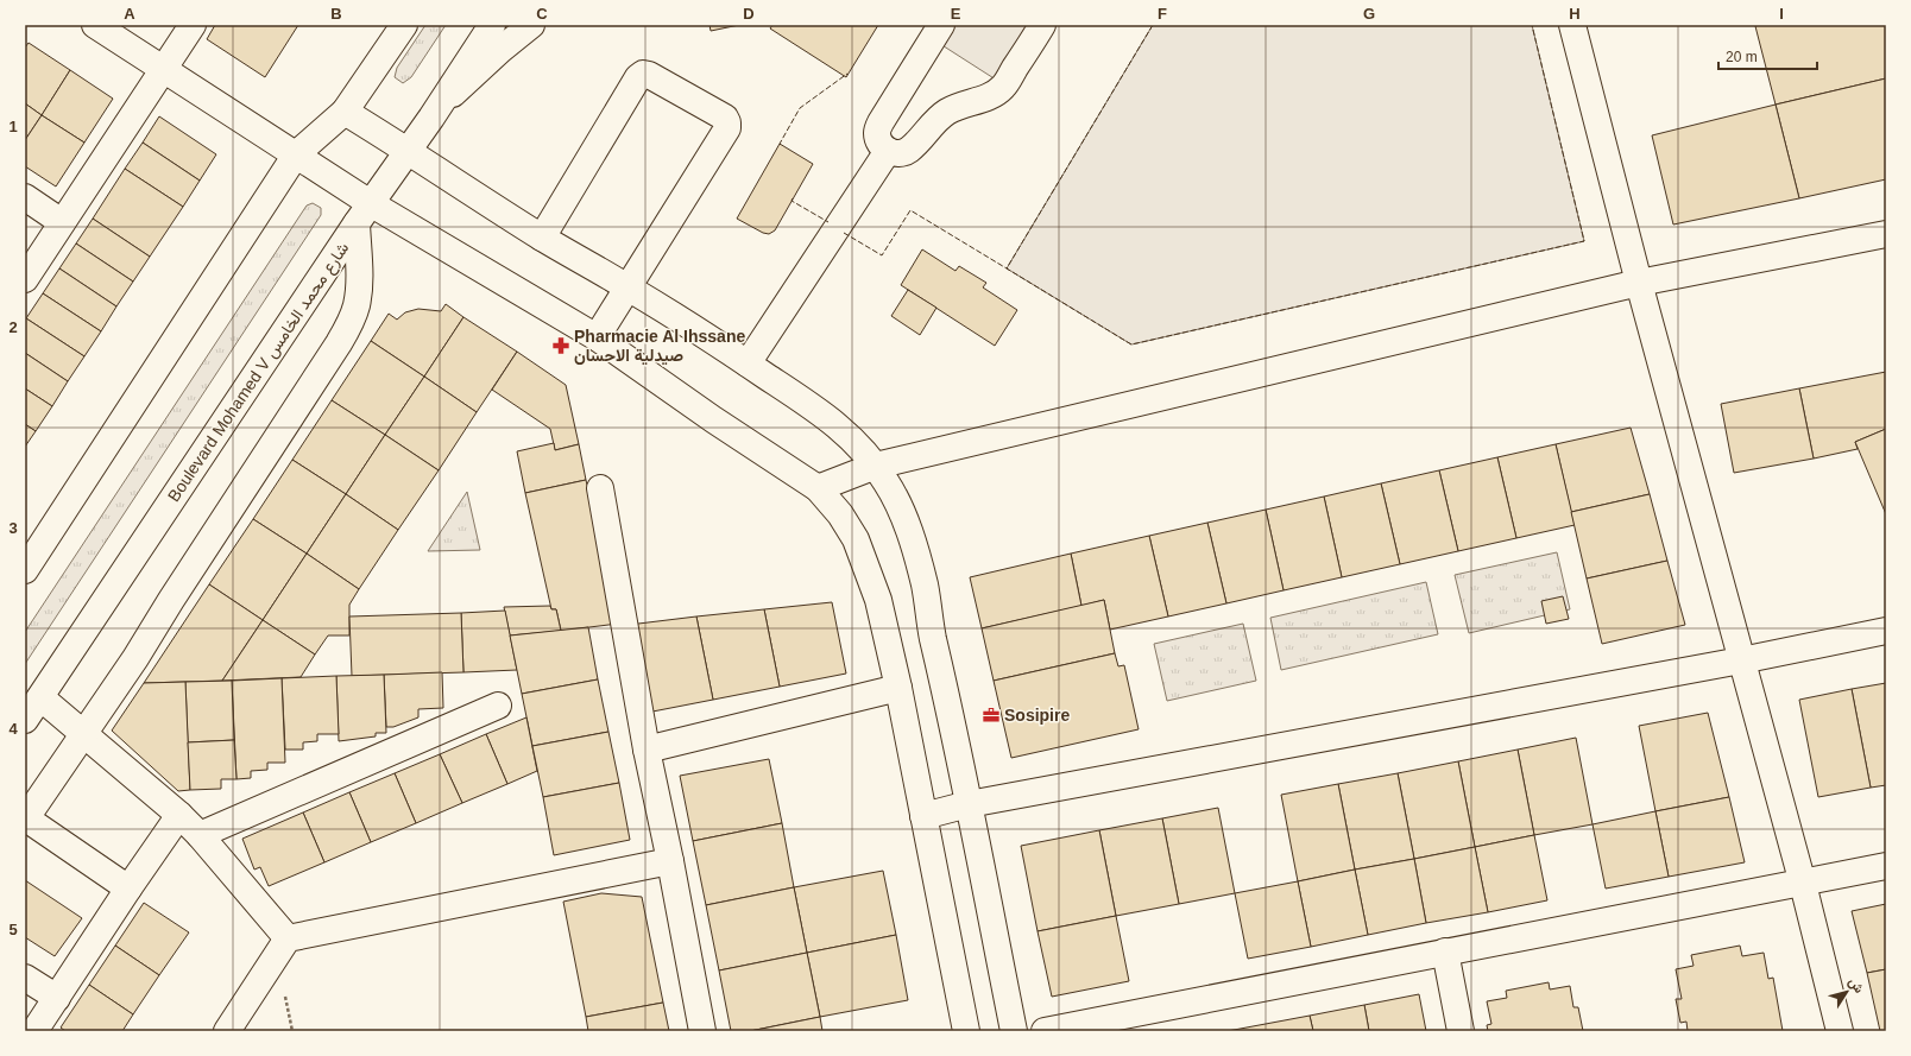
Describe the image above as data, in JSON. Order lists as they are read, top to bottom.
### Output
{
  "streets": {
    "street": ["Boulevard Mohamed V شارع محمد الخامس"]
  },
  "places": {
    "pharmacy": ["Pharmacie Al Ihssane صيدلية الاحسان"],
    "office": ["Sosipire"]
  },
  "scale_bar": "20 m",
  "north": "top right",
  "grid": {
    "columns": [
      "A",
      "B",
      "C",
      "D",
      "E",
      "F",
      "G",
      "H",
      "I"
    ],
    "rows": [
      "1",
      "2",
      "3",
      "4",
      "5"
    ]
  }
}
